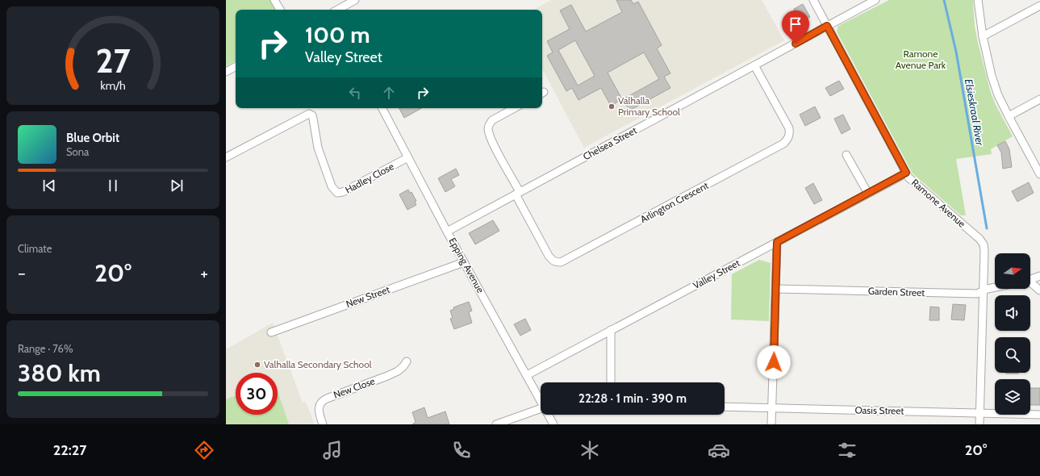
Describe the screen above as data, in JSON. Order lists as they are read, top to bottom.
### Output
{
  "streets": {
    "street": [
      "Chelsea Street",
      "Hadley Close",
      "Arlington Crescent",
      "Ramone Avenue",
      "Epping Avenue",
      "Valley Street",
      "Garden Street",
      "New Street",
      "New Close",
      "Oasis Street"
    ]
  },
  "crossings": [
    ["Chelsea Street", "Arlington Crescent"],
    ["Chelsea Street", "Ramone Avenue"],
    ["Chelsea Street", "Epping Avenue"],
    ["Hadley Close", "Epping Avenue"],
    ["Ramone Avenue", "Valley Street"],
    ["Ramone Avenue", "Garden Street"],
    ["Ramone Avenue", "Oasis Street"],
    ["Epping Avenue", "Valley Street"],
    ["Epping Avenue", "New Street"]
  ],
  "water": ["Elsieskraal River"],
  "parks": ["Ramone Avenue Park"],
  "places": ["Valhalla Primary School", "Valhalla Secondary School"],
  "north": "right",
  "page": {
    "turn": ["100 m", "Valley Street"],
    "song": ["Blue Orbit", "Sona"],
    "tile": [
      "Climate",
      ["Range · 76%", "380 km"]
    ],
    "heat": ["−", "20°", "+"],
    "limit": "30",
    "trip": "22:28 · 1 min · 390 m",
    "tabs": ["22:27", "20°"],
    "gauge": ["27", "km/h"]
  }
}
